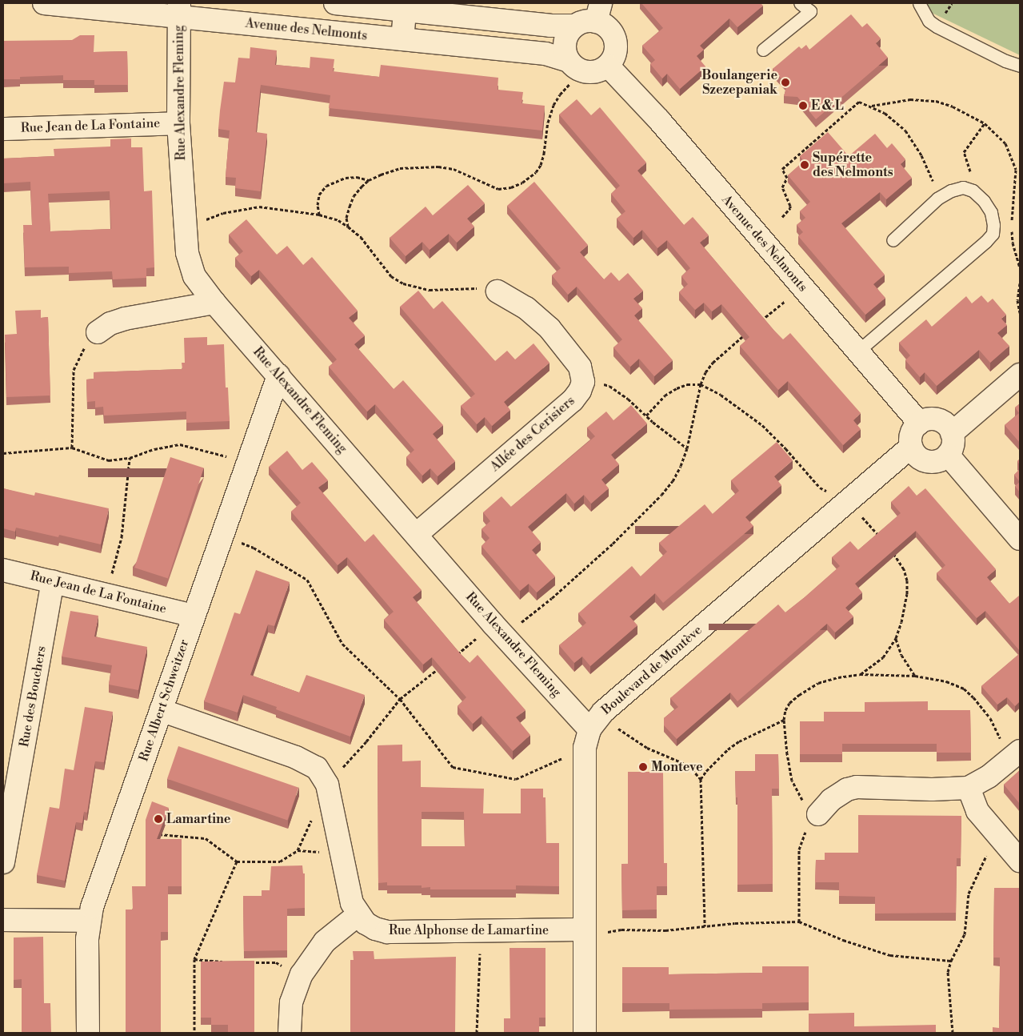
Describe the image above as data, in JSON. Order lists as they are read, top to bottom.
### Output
{
  "streets": {
    "street": [
      "Avenue des Nelmonts",
      "Rue Alexandre Fleming",
      "Rue Jean de La Fontaine",
      "Allée des Cerisiers",
      "Boulevard de Montève",
      "Rue des Bouchers",
      "Rue Albert Schweitzer",
      "Rue Alphonse de Lamartine"
    ]
  },
  "crossings": [
    ["Avenue des Nelmonts", "Rue Alexandre Fleming"],
    ["Avenue des Nelmonts", "Boulevard de Montève"],
    ["Rue Alexandre Fleming", "Rue Jean de La Fontaine"],
    ["Rue Alexandre Fleming", "Allée des Cerisiers"],
    ["Rue Alexandre Fleming", "Boulevard de Montève"],
    ["Rue Alexandre Fleming", "Rue Albert Schweitzer"],
    ["Rue Jean de La Fontaine", "Rue des Bouchers"],
    ["Rue Jean de La Fontaine", "Rue Albert Schweitzer"],
    ["Rue Albert Schweitzer", "Rue Alphonse de Lamartine"]
  ],
  "places": [
    "Boulangerie Szezepaniak",
    "E & L",
    "Supérette des Nelmonts",
    "Monteve",
    "Lamartine"
  ]
}
